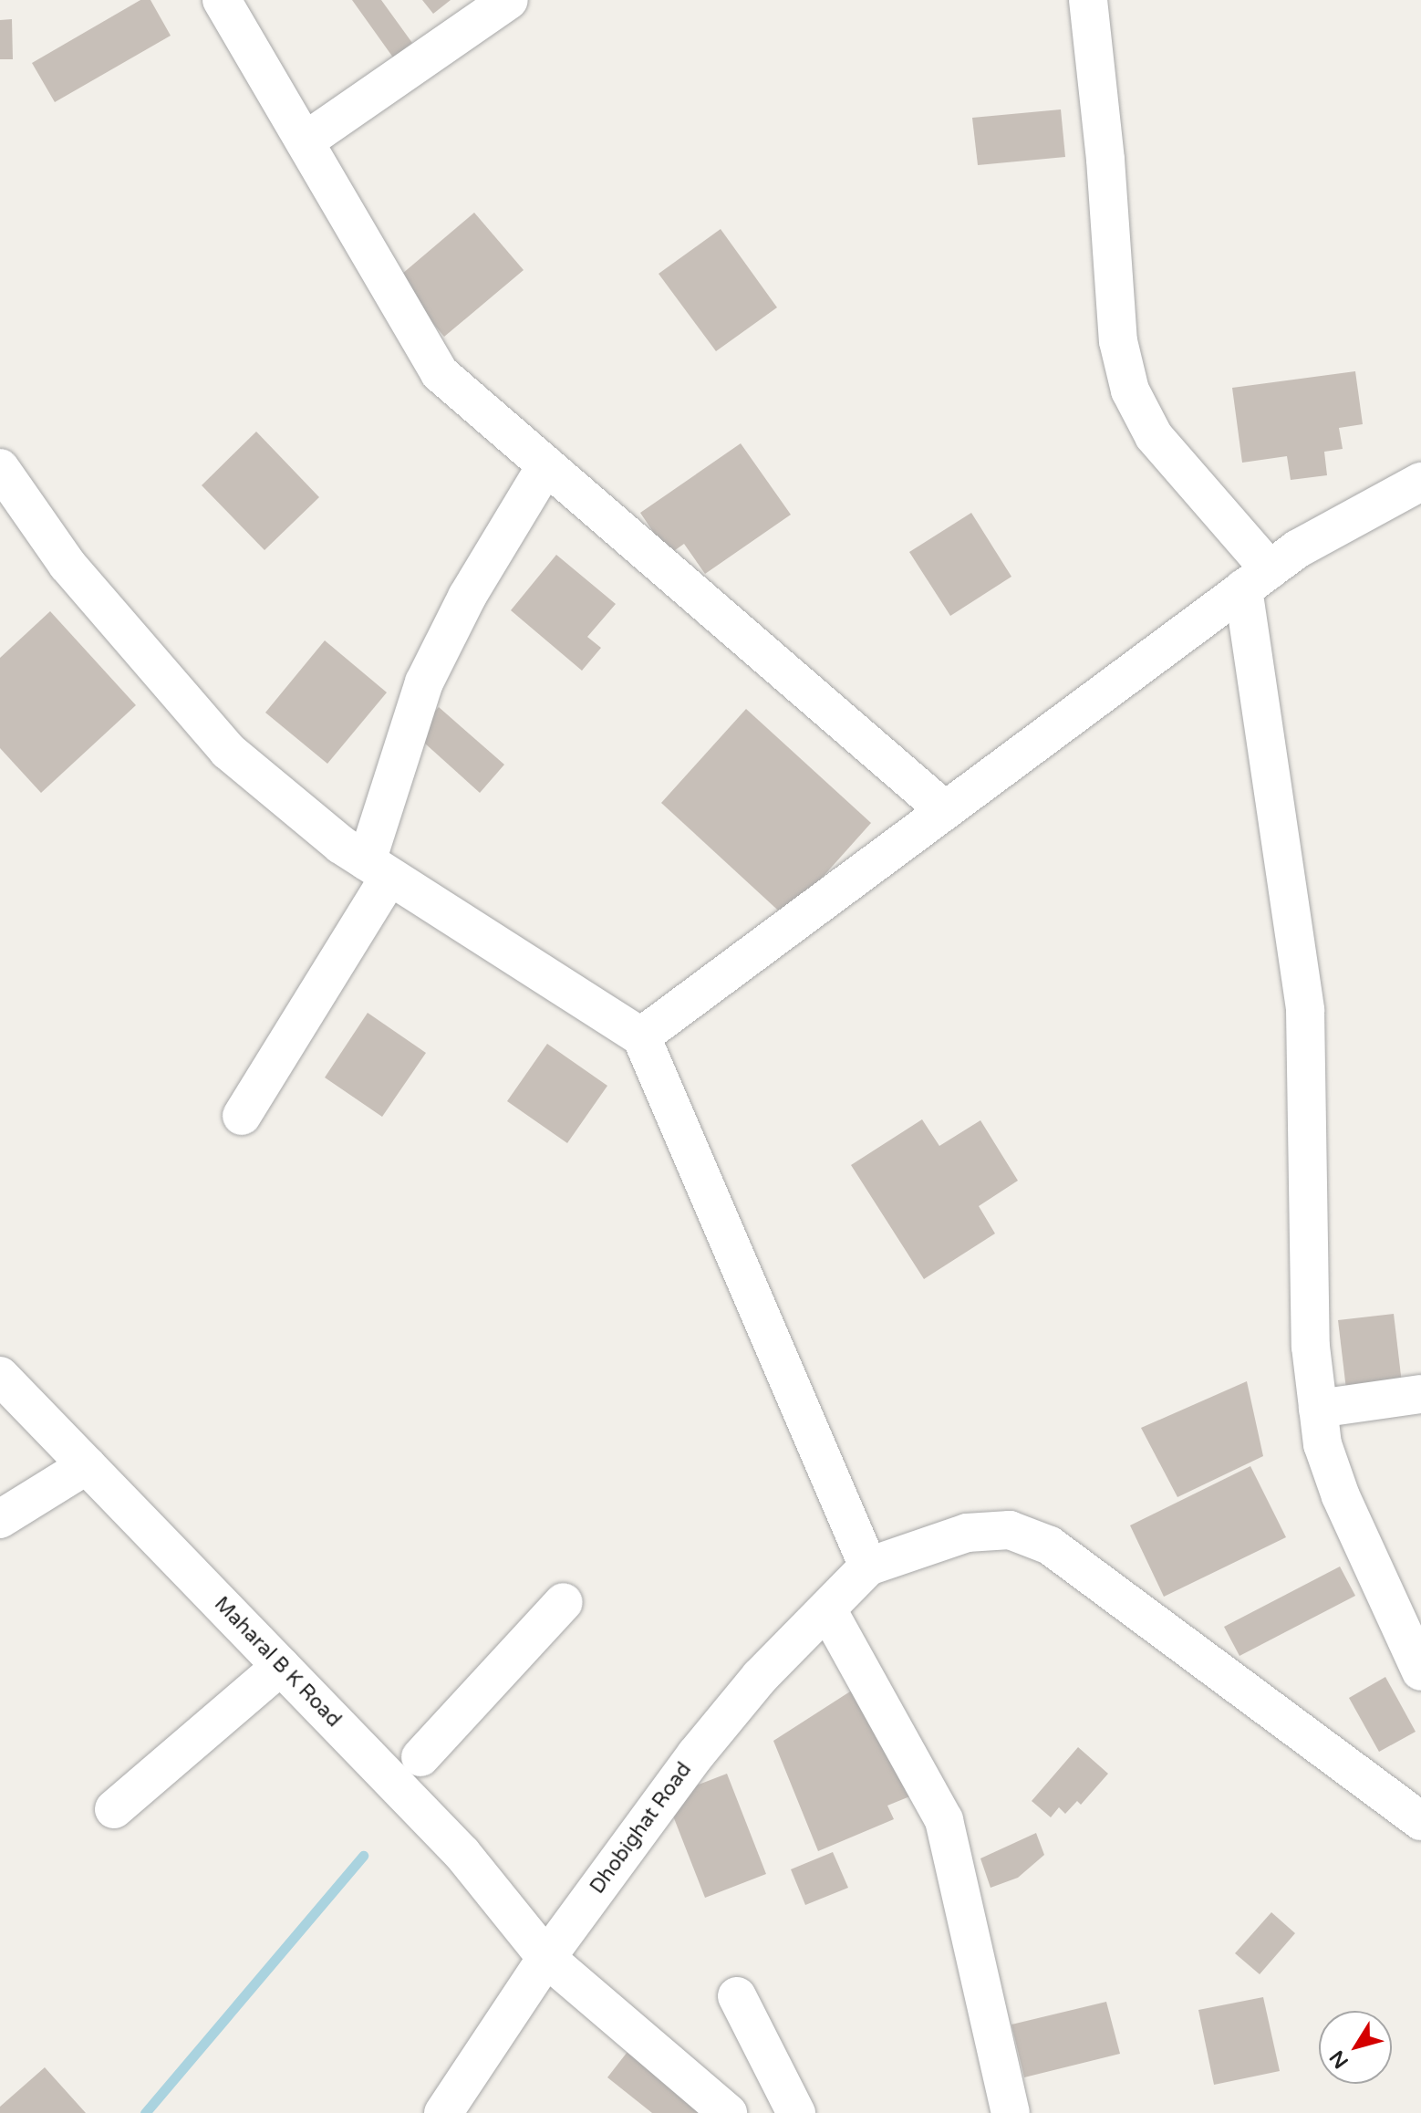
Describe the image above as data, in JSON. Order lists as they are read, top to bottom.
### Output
{
  "streets": {
    "street": ["Maharal B K Road", "Dhobighat Road"]
  },
  "crossings": [
    ["Maharal B K Road", "Dhobighat Road"]
  ],
  "north": "bottom left"
}
